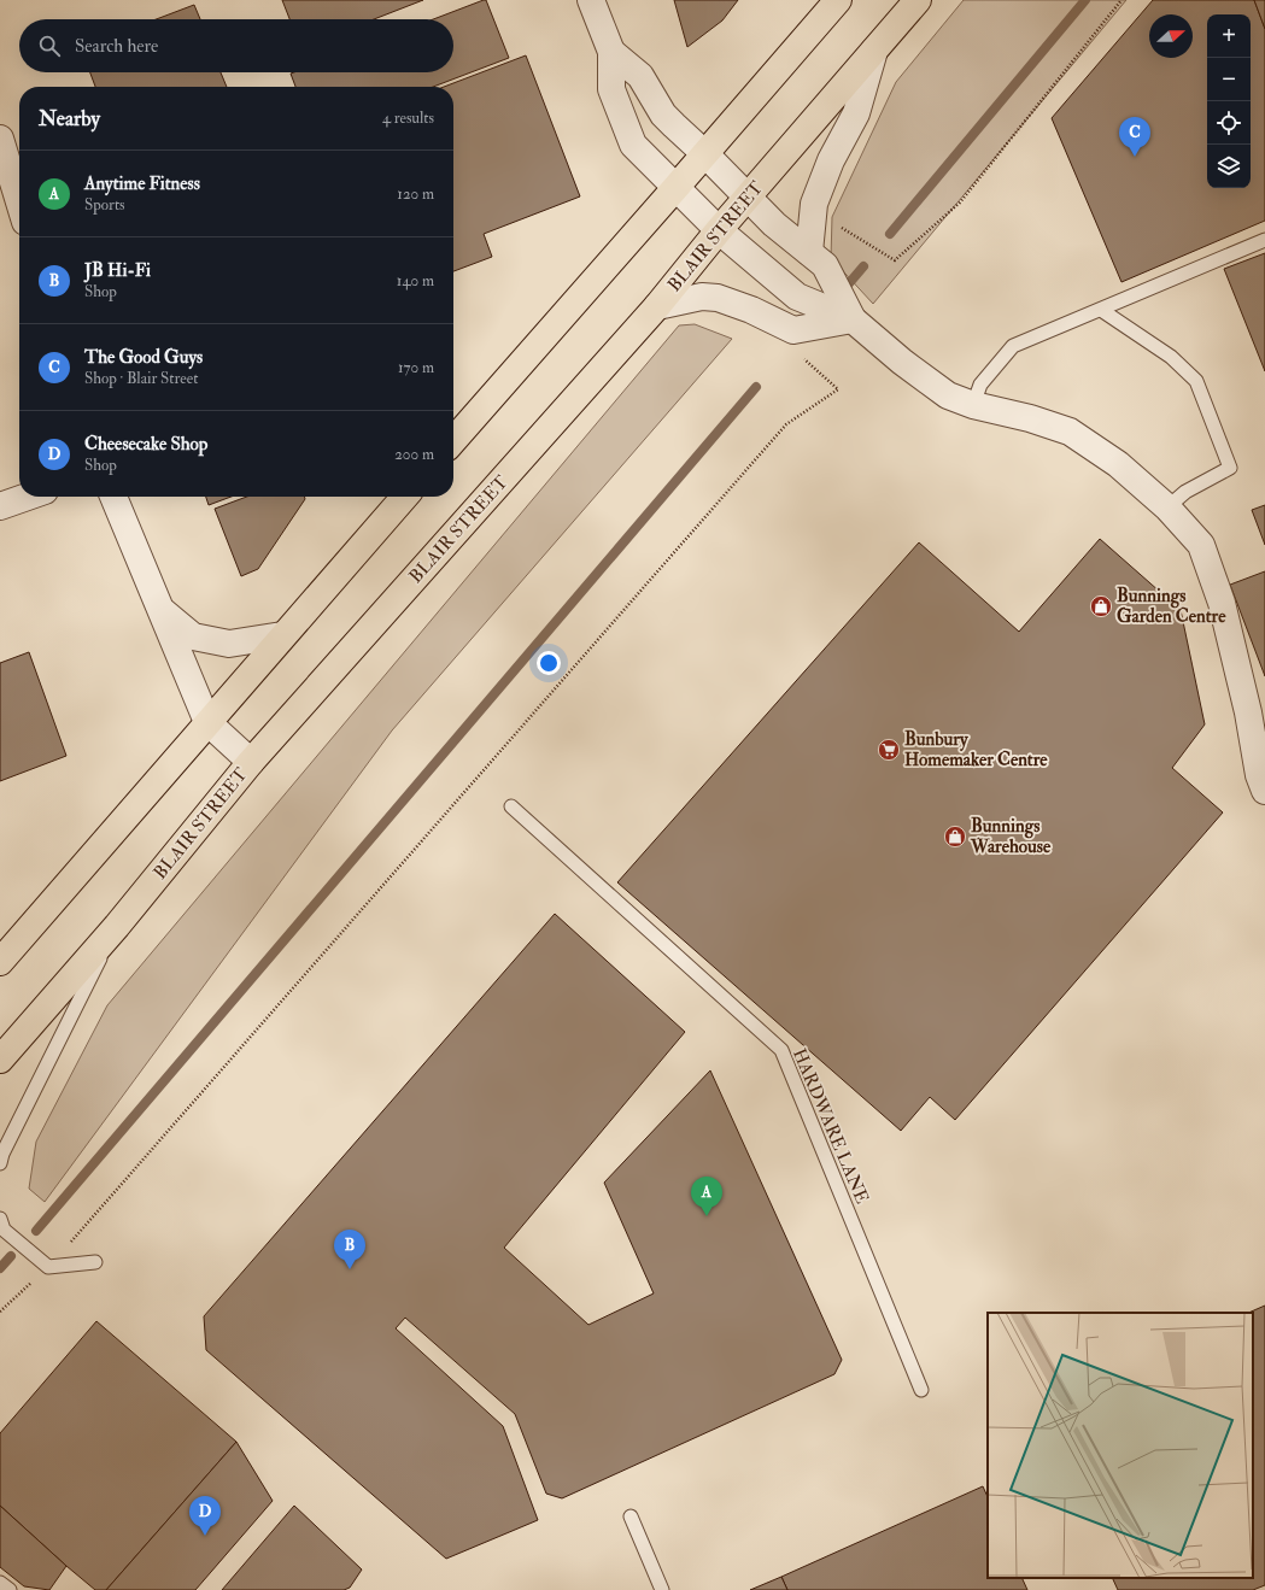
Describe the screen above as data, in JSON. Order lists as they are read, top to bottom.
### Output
{
  "streets": {
    "main road": ["BLAIR STREET"],
    "lane": ["HARDWARE LANE"]
  },
  "places": {
    "shop": ["Bunnings Garden Centre", "Bunnings Warehouse"],
    "supermarket": ["Bunbury Homemaker Centre"]
  },
  "north": "right",
  "page": {
    "map_buttons": ["+", "−"],
    "search": "Search here",
    "heading": ["Nearby", "4 results"],
    "pins": [
      "C",
      "A",
      "B",
      "D"
    ],
    "list": [
      {
        "mark": "A",
        "name": "Anytime Fitness",
        "note": "Sports",
        "value": "120 m"
      },
      {
        "mark": "B",
        "name": "JB Hi-Fi",
        "note": "Shop",
        "value": "140 m"
      },
      {
        "mark": "C",
        "name": "The Good Guys",
        "note": "Shop · Blair Street",
        "value": "170 m"
      },
      {
        "mark": "D",
        "name": "Cheesecake Shop",
        "note": "Shop",
        "value": "200 m"
      }
    ]
  }
}
